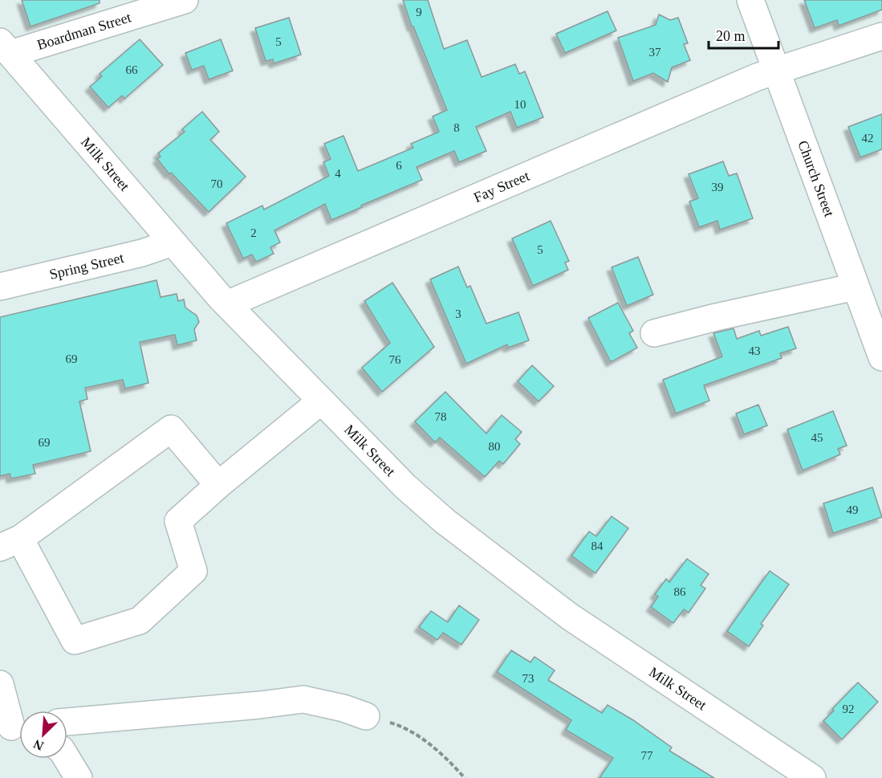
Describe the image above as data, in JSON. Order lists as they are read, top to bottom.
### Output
{
  "streets": {
    "street": [
      "Boardman Street",
      "Milk Street",
      "Church Street",
      "Fay Street",
      "Spring Street"
    ]
  },
  "crossings": [
    ["Boardman Street", "Milk Street"],
    ["Milk Street", "Fay Street"],
    ["Milk Street", "Spring Street"],
    ["Church Street", "Fay Street"]
  ],
  "house_numbers": [
    "9",
    "5",
    "37",
    "66",
    "10",
    "8",
    "42",
    "6",
    "4",
    "70",
    "39",
    "2",
    "5",
    "3",
    "43",
    "69",
    "76",
    "78",
    "45",
    "69",
    "80",
    "49",
    "84",
    "86",
    "73",
    "92",
    "77"
  ],
  "scale_bar": "20 m",
  "north": "bottom left"
}
